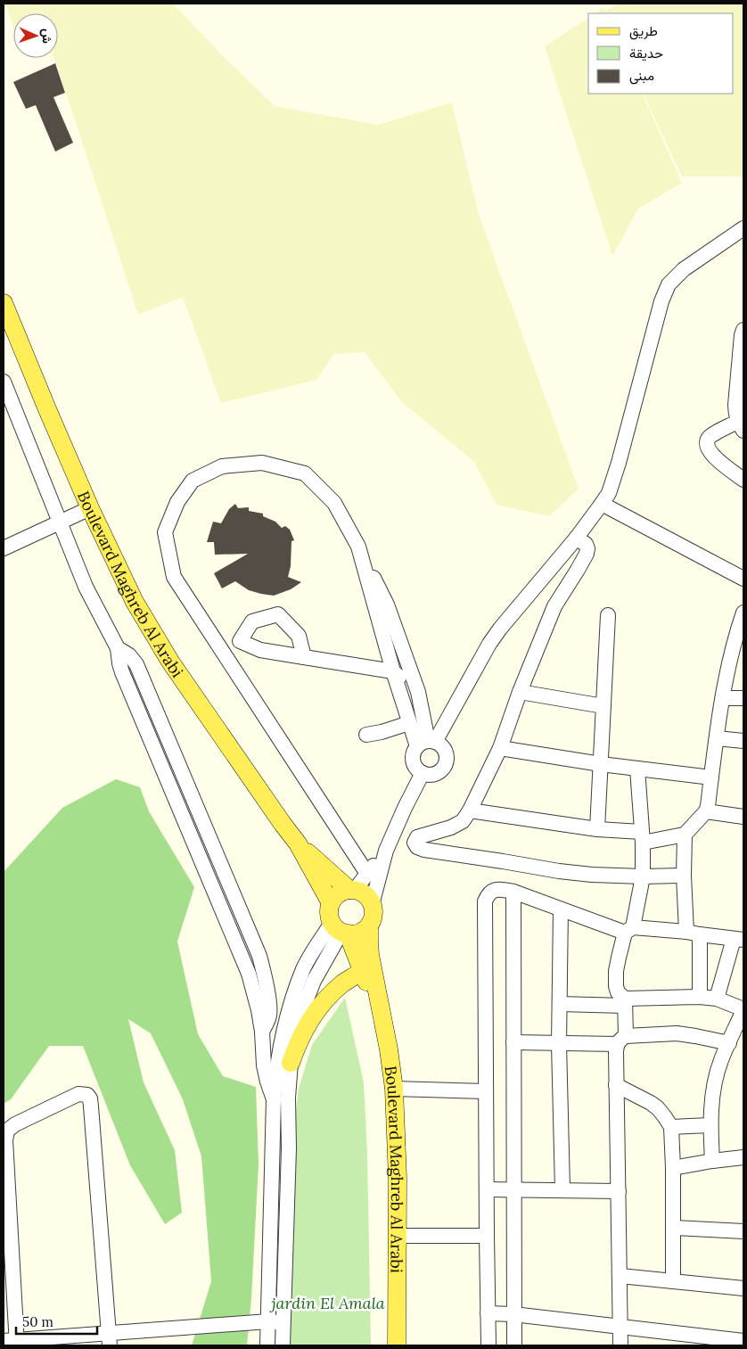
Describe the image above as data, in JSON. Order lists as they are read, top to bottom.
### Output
{
  "streets": {
    "main road": ["Boulevard Maghreb Al Arabi"]
  },
  "parks": ["jardin El Amala"],
  "legend": ["طريق", "حديقة", "مبنى"],
  "scale_bar": "50 m",
  "north": "right"
}
